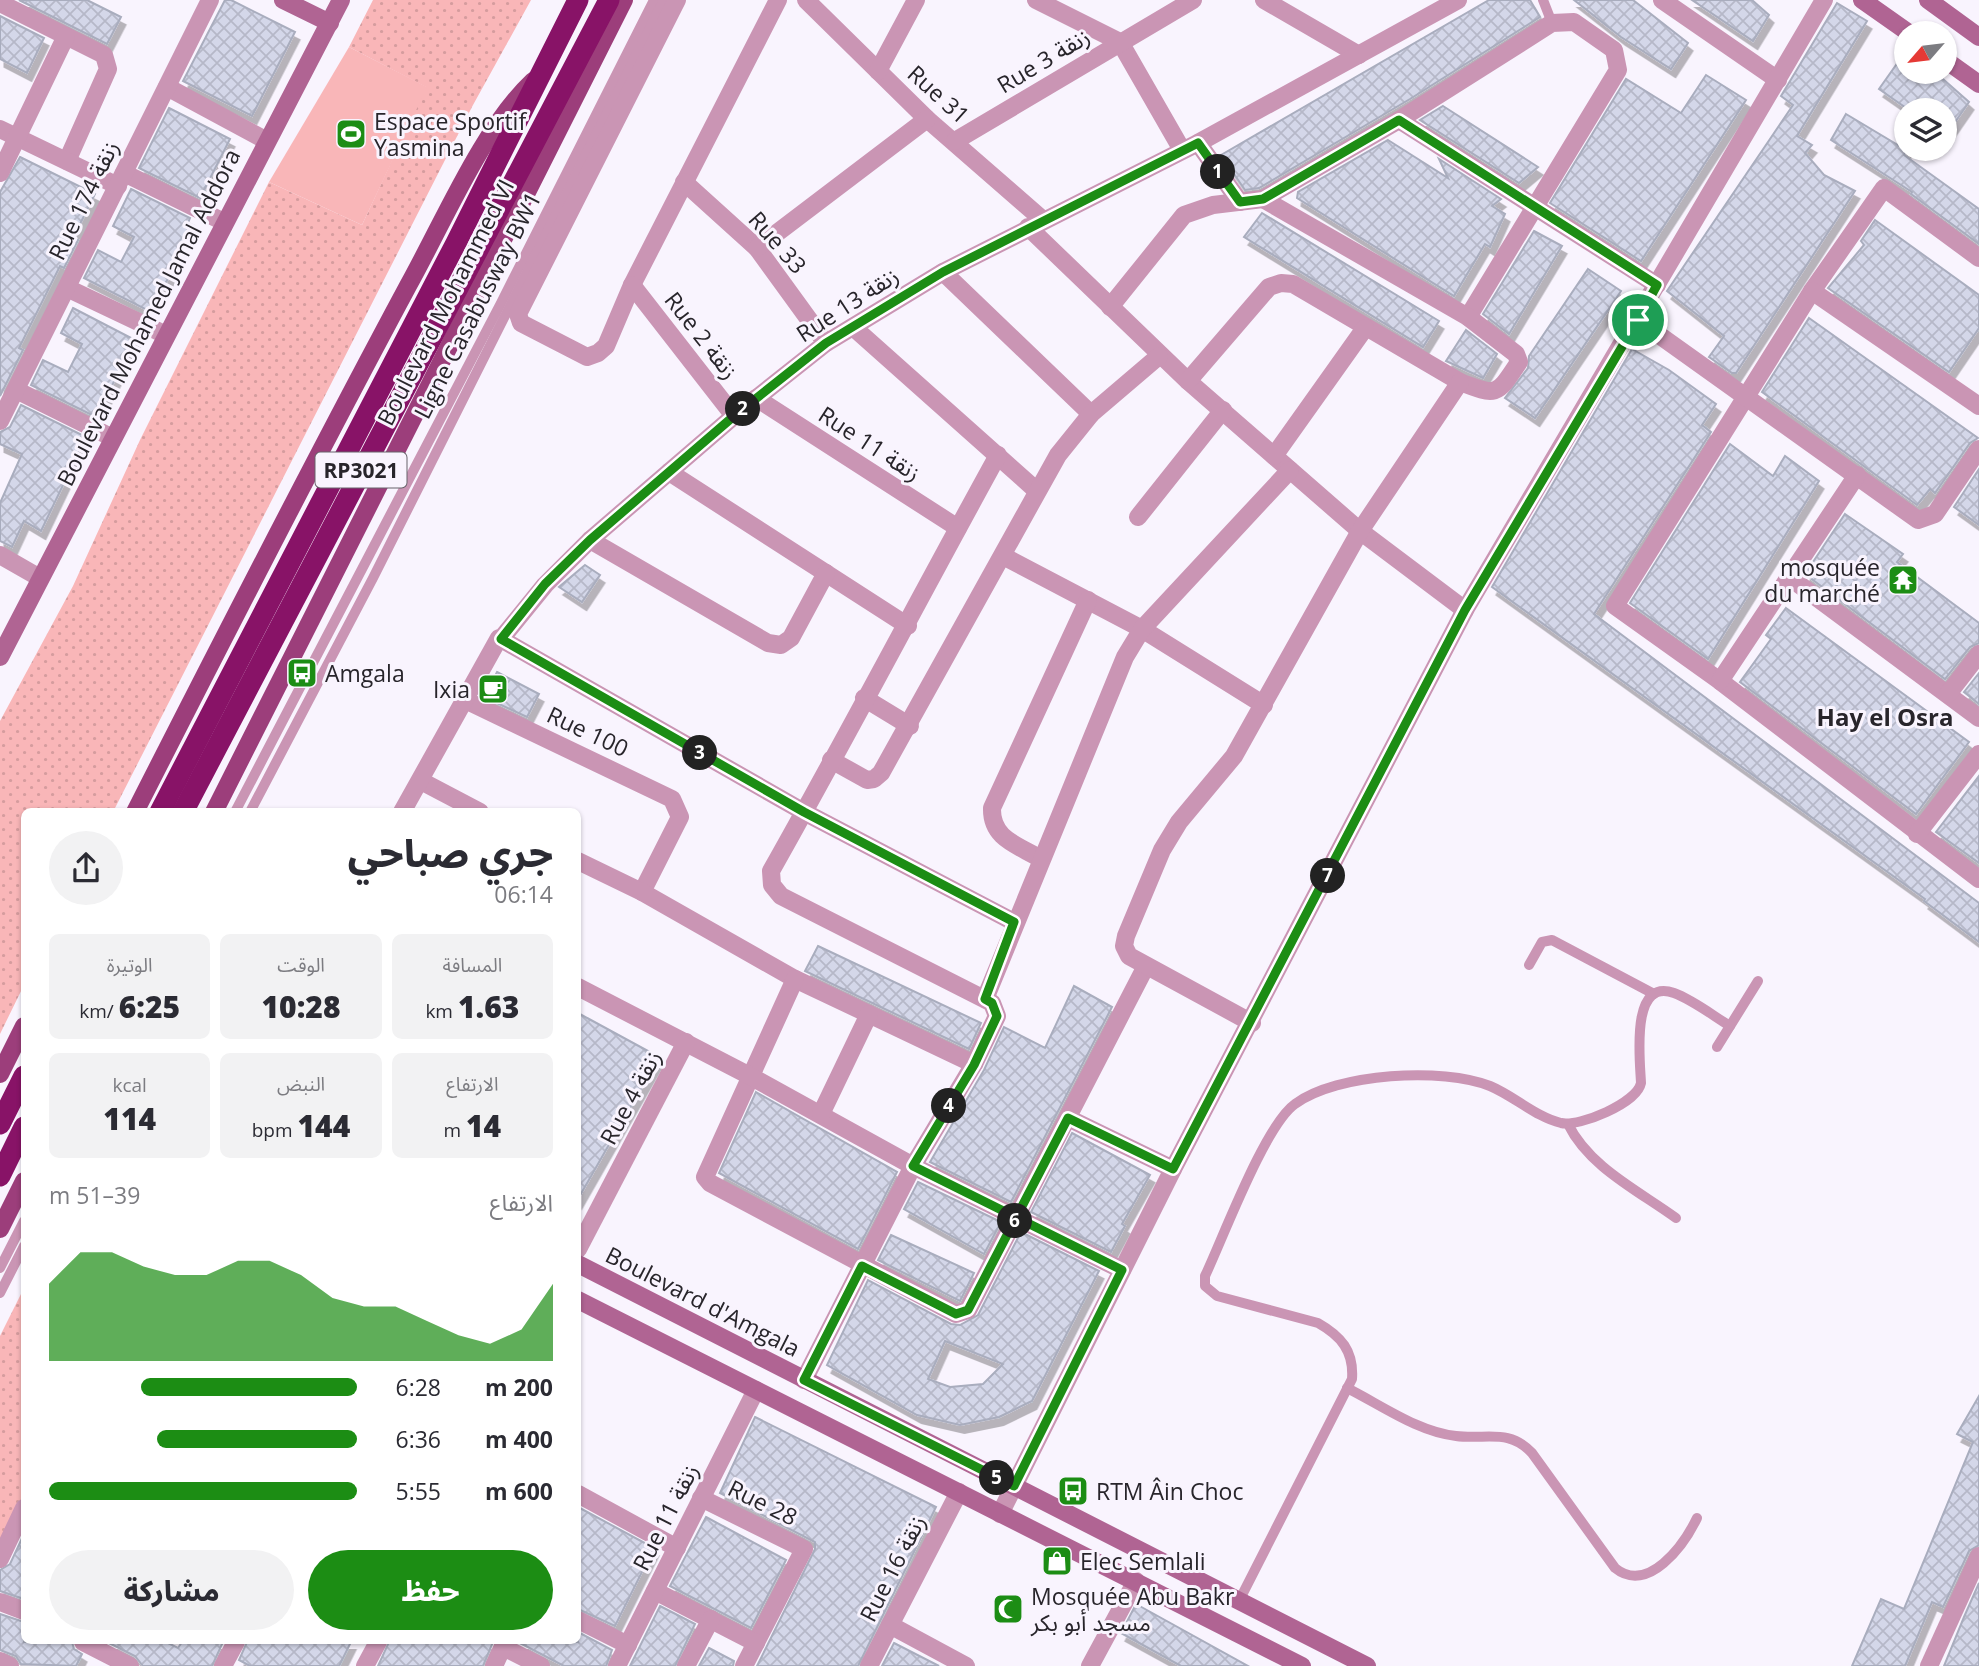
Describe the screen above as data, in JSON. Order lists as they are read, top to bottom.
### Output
{
  "streets": {
    "highway": ["RP3021"],
    "main road": ["Boulevard Mohammed VI"],
    "street": [
      "Rue 3 زنقة",
      "Rue 31",
      "Rue 174 زنقة",
      "Rue 33",
      "Rue 13 زنقة",
      "Boulevard Mohamed Jamal Addora",
      "Rue 2 زنقة",
      "Rue 11 زنقة",
      "Rue 100",
      "Rue 4 زنقة",
      "Boulevard d'Amgala",
      "Rue 28",
      "Rue 16 زنقة"
    ],
    "lane": ["Ligne Casabusway BW1"]
  },
  "crossings": [
    ["Rue 3 زنقة", "Rue 31"],
    ["Rue 31", "Rue 13 زنقة"],
    ["Rue 33", "Rue 13 زنقة"],
    ["Boulevard Mohammed VI", "RP3021"],
    ["Rue 13 زنقة", "Rue 2 زنقة"],
    ["Rue 13 زنقة", "Rue 11 زنقة"],
    ["Rue 13 زنقة", "Rue 100"],
    ["Rue 11 زنقة", "Rue 28"]
  ],
  "districts": ["Hay el Osra"],
  "places": {
    "sports": ["Espace Sportif Yasmina"],
    "temple": ["mosquée du marché"],
    "bus stop": ["Amgala", "RTM Âin Choc"],
    "cafe": ["Ixia"],
    "shop": ["Elec Semlali"],
    "mosque": ["Mosquée Abu Bakr مسجد أبو بكر"]
  },
  "north": "bottom left",
  "page": {
    "pins": [
      "1",
      "2",
      "3",
      "7",
      "4",
      "6",
      "5"
    ],
    "heading": ["جري صباحي", "06:14"],
    "stats": [
      ["المسافة", "1.63 km"],
      ["الوقت", "10:28"],
      ["الوتيرة", "6:25 /km"],
      ["الارتفاع", "14 m"],
      ["النبض", "144 bpm"],
      ["kcal", "114"]
    ],
    "chart": ["الارتفاع", "39–51 m"],
    "list": [
      {
        "name": "200 m",
        "note": "6:28"
      },
      {
        "name": "400 m",
        "note": "6:36"
      },
      {
        "name": "600 m",
        "note": "5:55"
      }
    ],
    "buttons": ["حفظ", "مشاركة"]
  }
}
